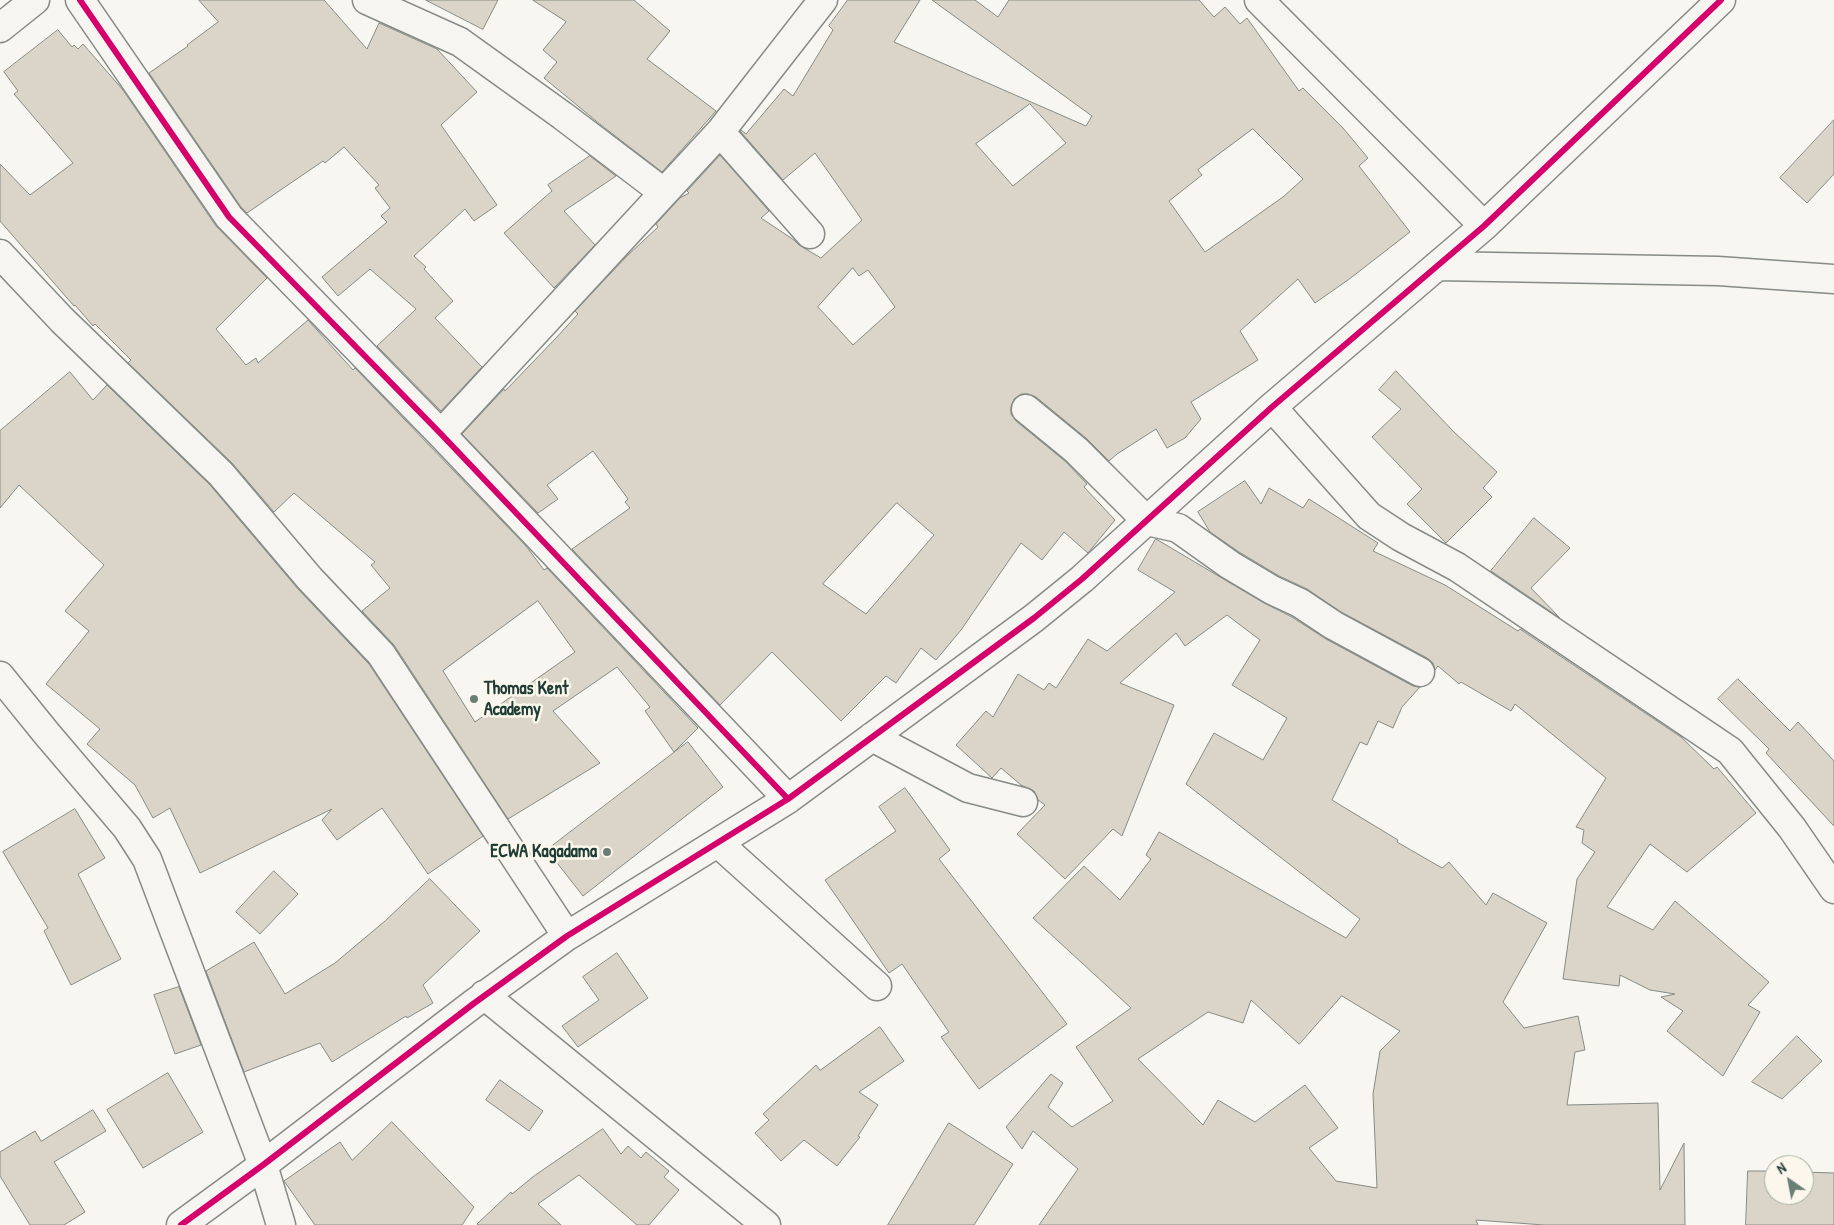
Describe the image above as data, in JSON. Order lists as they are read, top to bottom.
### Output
{
  "places": ["Thomas Kent Academy", "ECWA Kagadama"],
  "north": "top left"
}
